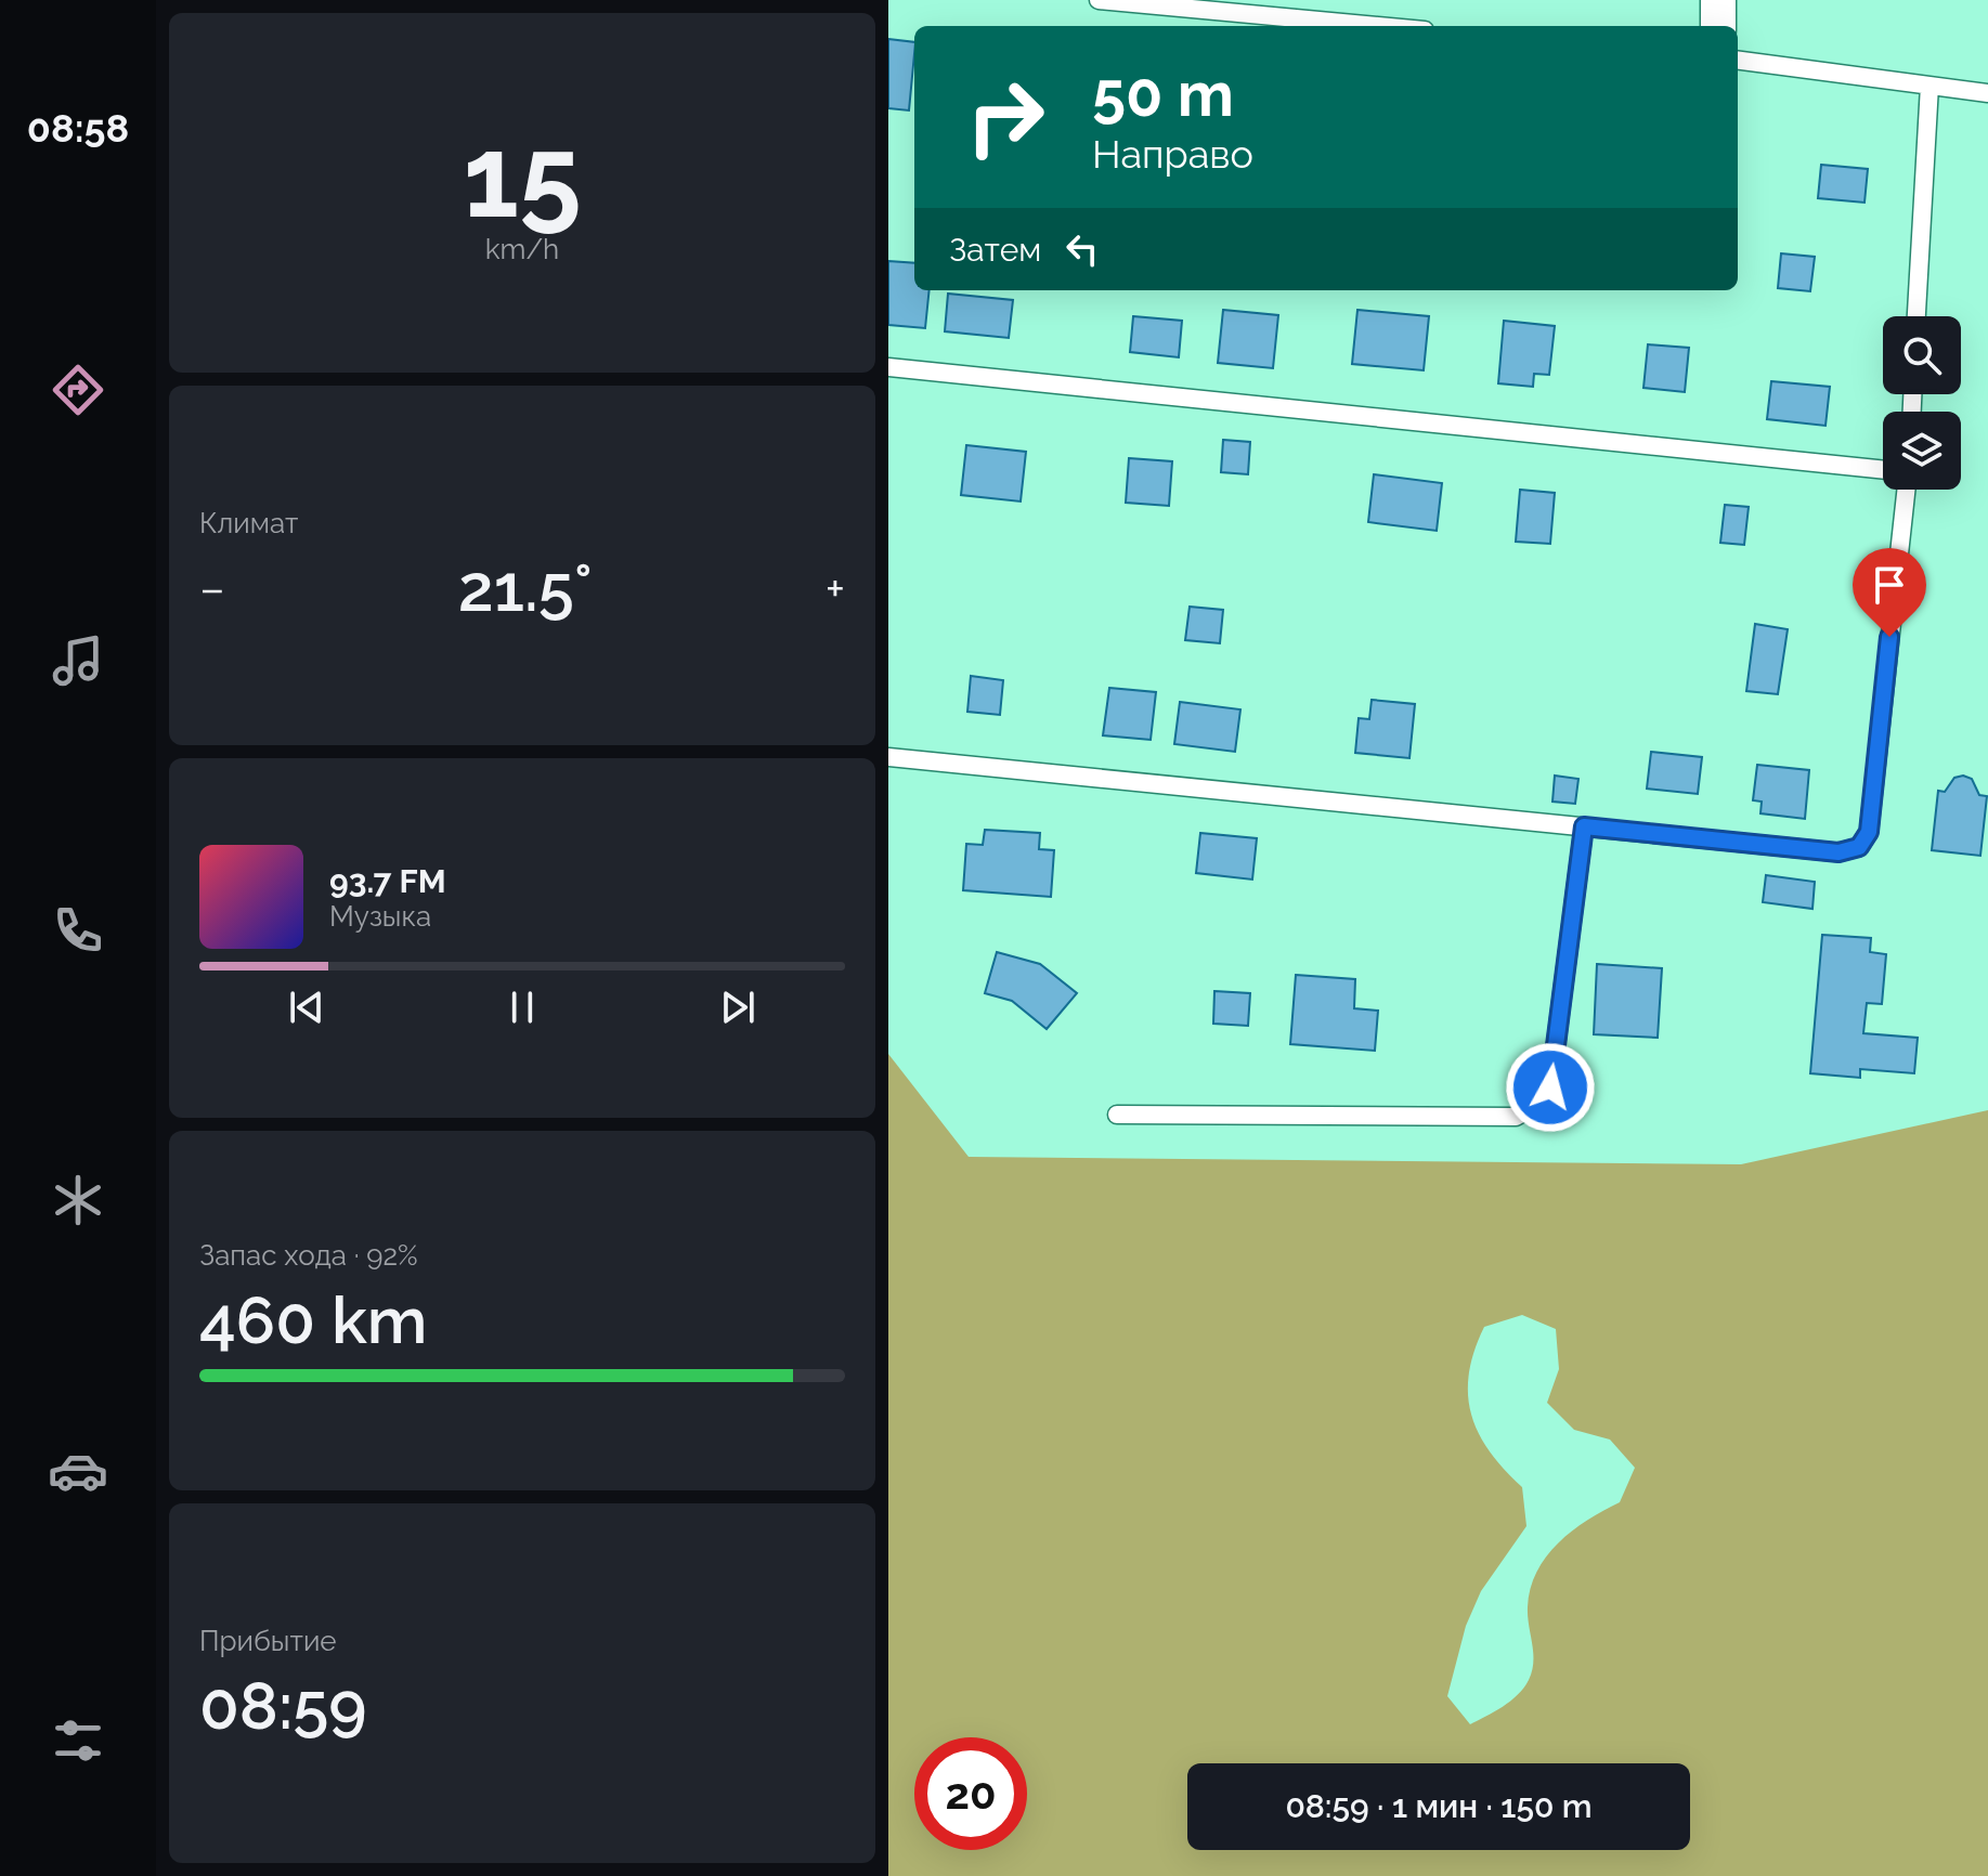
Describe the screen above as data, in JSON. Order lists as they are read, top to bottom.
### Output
{
  "page": {
    "tabs": "08:58",
    "tile": [
      ["15", "km/h"],
      "Климат",
      ["Запас хода · 92%", "460 km"],
      ["Прибытие", "08:59"]
    ],
    "turn": ["50 m", "Направо"],
    "then": "Затем",
    "heat": ["−", "21.5°", "+"],
    "song": ["93.7 FM", "Музыка"],
    "limit": "20",
    "trip": "08:59 · 1 мин · 150 m"
  }
}
